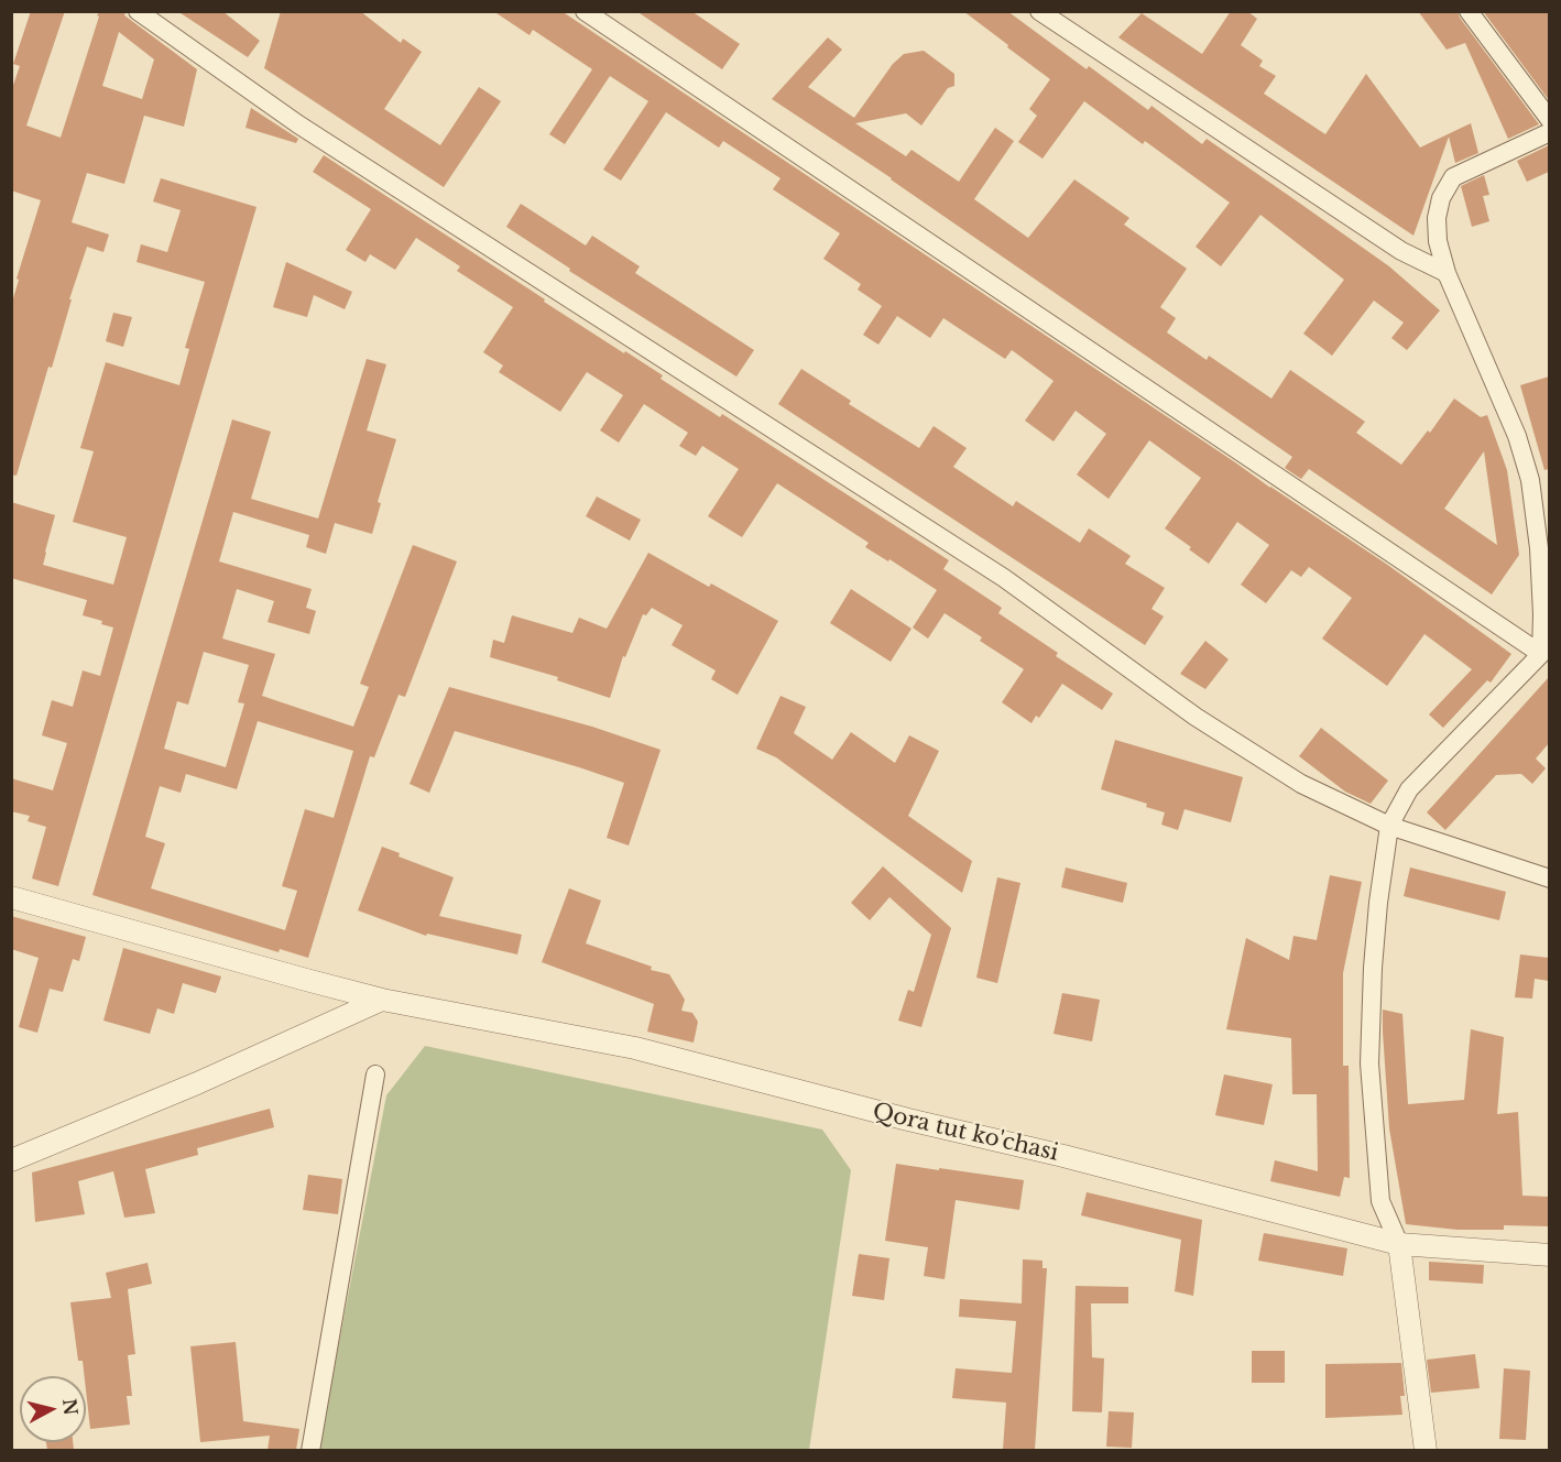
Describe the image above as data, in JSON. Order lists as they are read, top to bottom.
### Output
{
  "streets": {
    "street": ["Qora tut ko'chasi"]
  },
  "north": "right"
}
